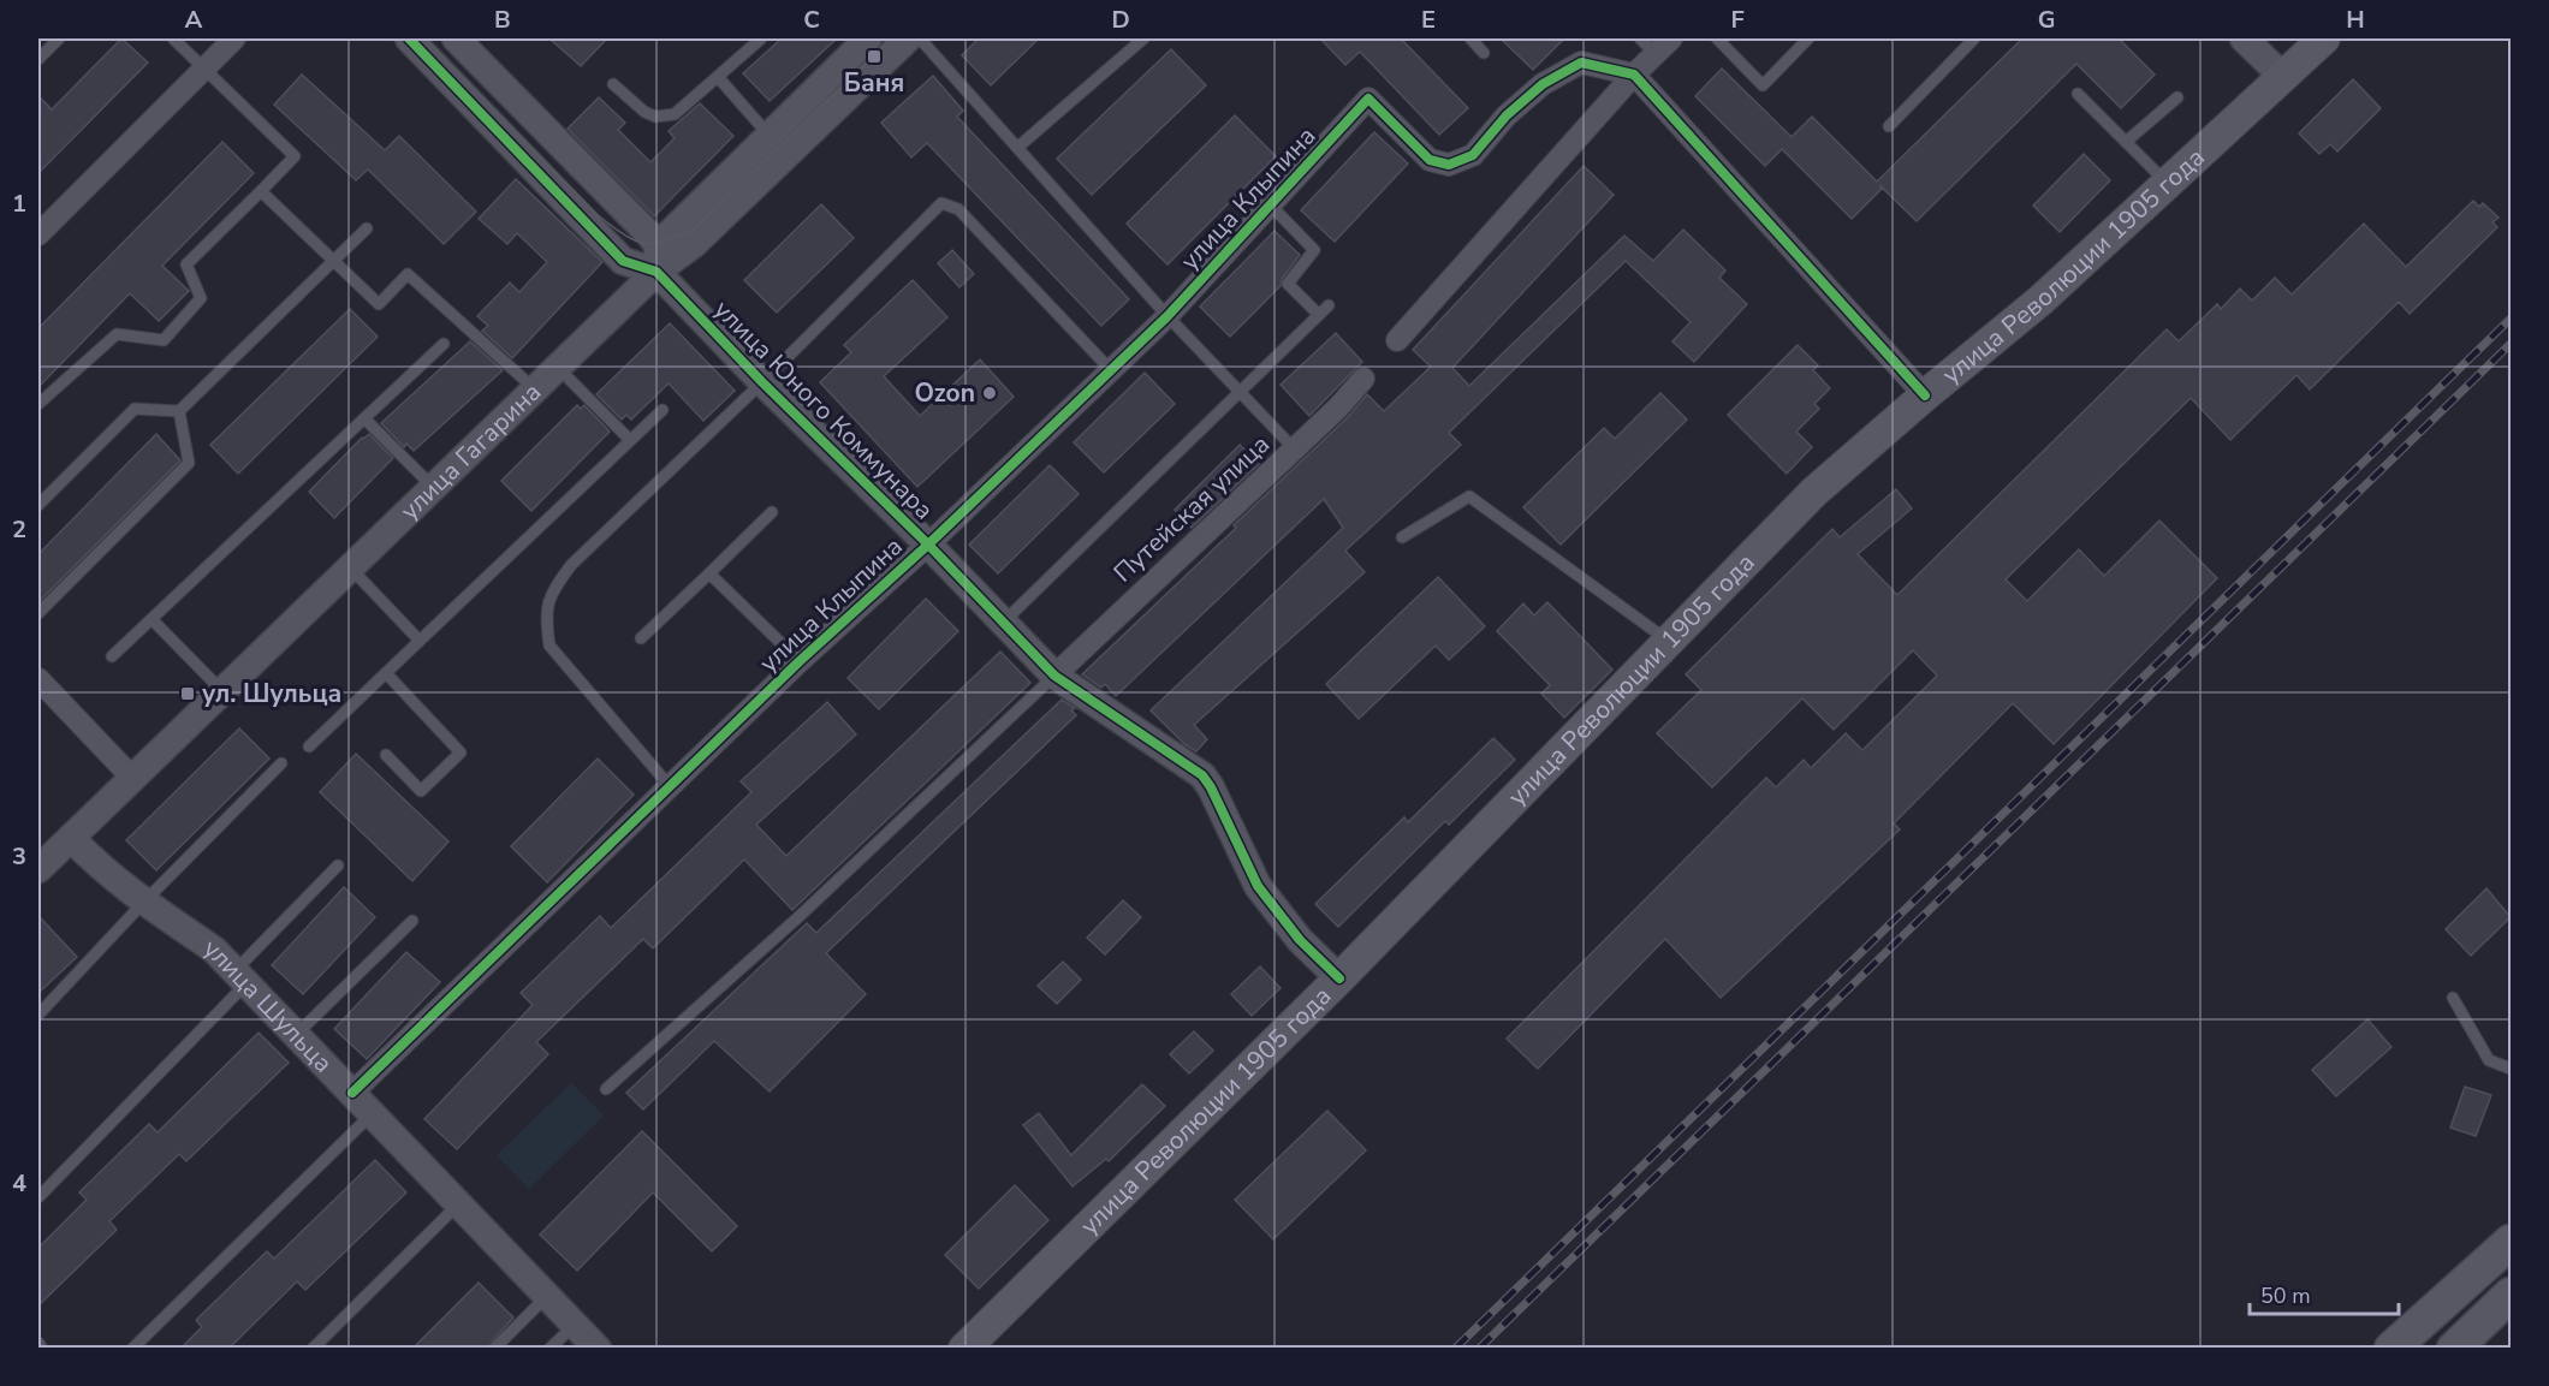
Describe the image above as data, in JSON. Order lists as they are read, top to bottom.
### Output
{
  "streets": {
    "main road": ["улица Революции 1905 года"],
    "street": [
      "улица Клыпина",
      "улица Юного Коммунара",
      "улица Гагарина",
      "Путейская улица",
      "улица Шульца"
    ]
  },
  "crossings": [
    ["улица Клыпина", "улица Юного Коммунара"],
    ["улица Клыпина", "улица Шульца"],
    ["улица Революции 1905 года", "улица Юного Коммунара"],
    ["улица Юного Коммунара", "улица Гагарина"],
    ["улица Юного Коммунара", "Путейская улица"],
    ["улица Гагарина", "улица Шульца"]
  ],
  "places": {
    "transit": ["Баня", "ул. Шульца"],
    "other": ["Ozon"]
  },
  "scale_bar": "50 m",
  "grid": {
    "columns": [
      "A",
      "B",
      "C",
      "D",
      "E",
      "F",
      "G",
      "H"
    ],
    "rows": [
      "1",
      "2",
      "3",
      "4"
    ]
  }
}
